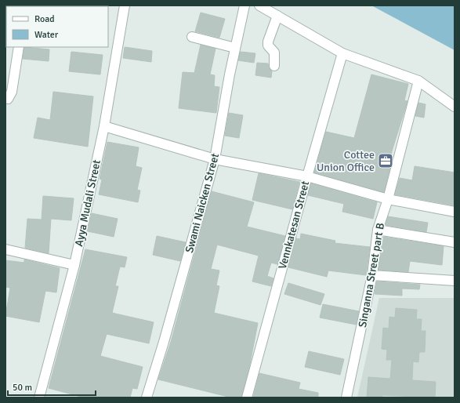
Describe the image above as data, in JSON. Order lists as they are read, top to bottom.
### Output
{
  "streets": {
    "street": [
      "Ayya Mudali Street",
      "Swami Naicken Street",
      "Vennkatesan Street",
      "Singanna Street part B"
    ]
  },
  "places": {
    "office": ["Cottee Union Office"]
  },
  "legend": ["Road", "Water"],
  "scale_bar": "50 m"
}
